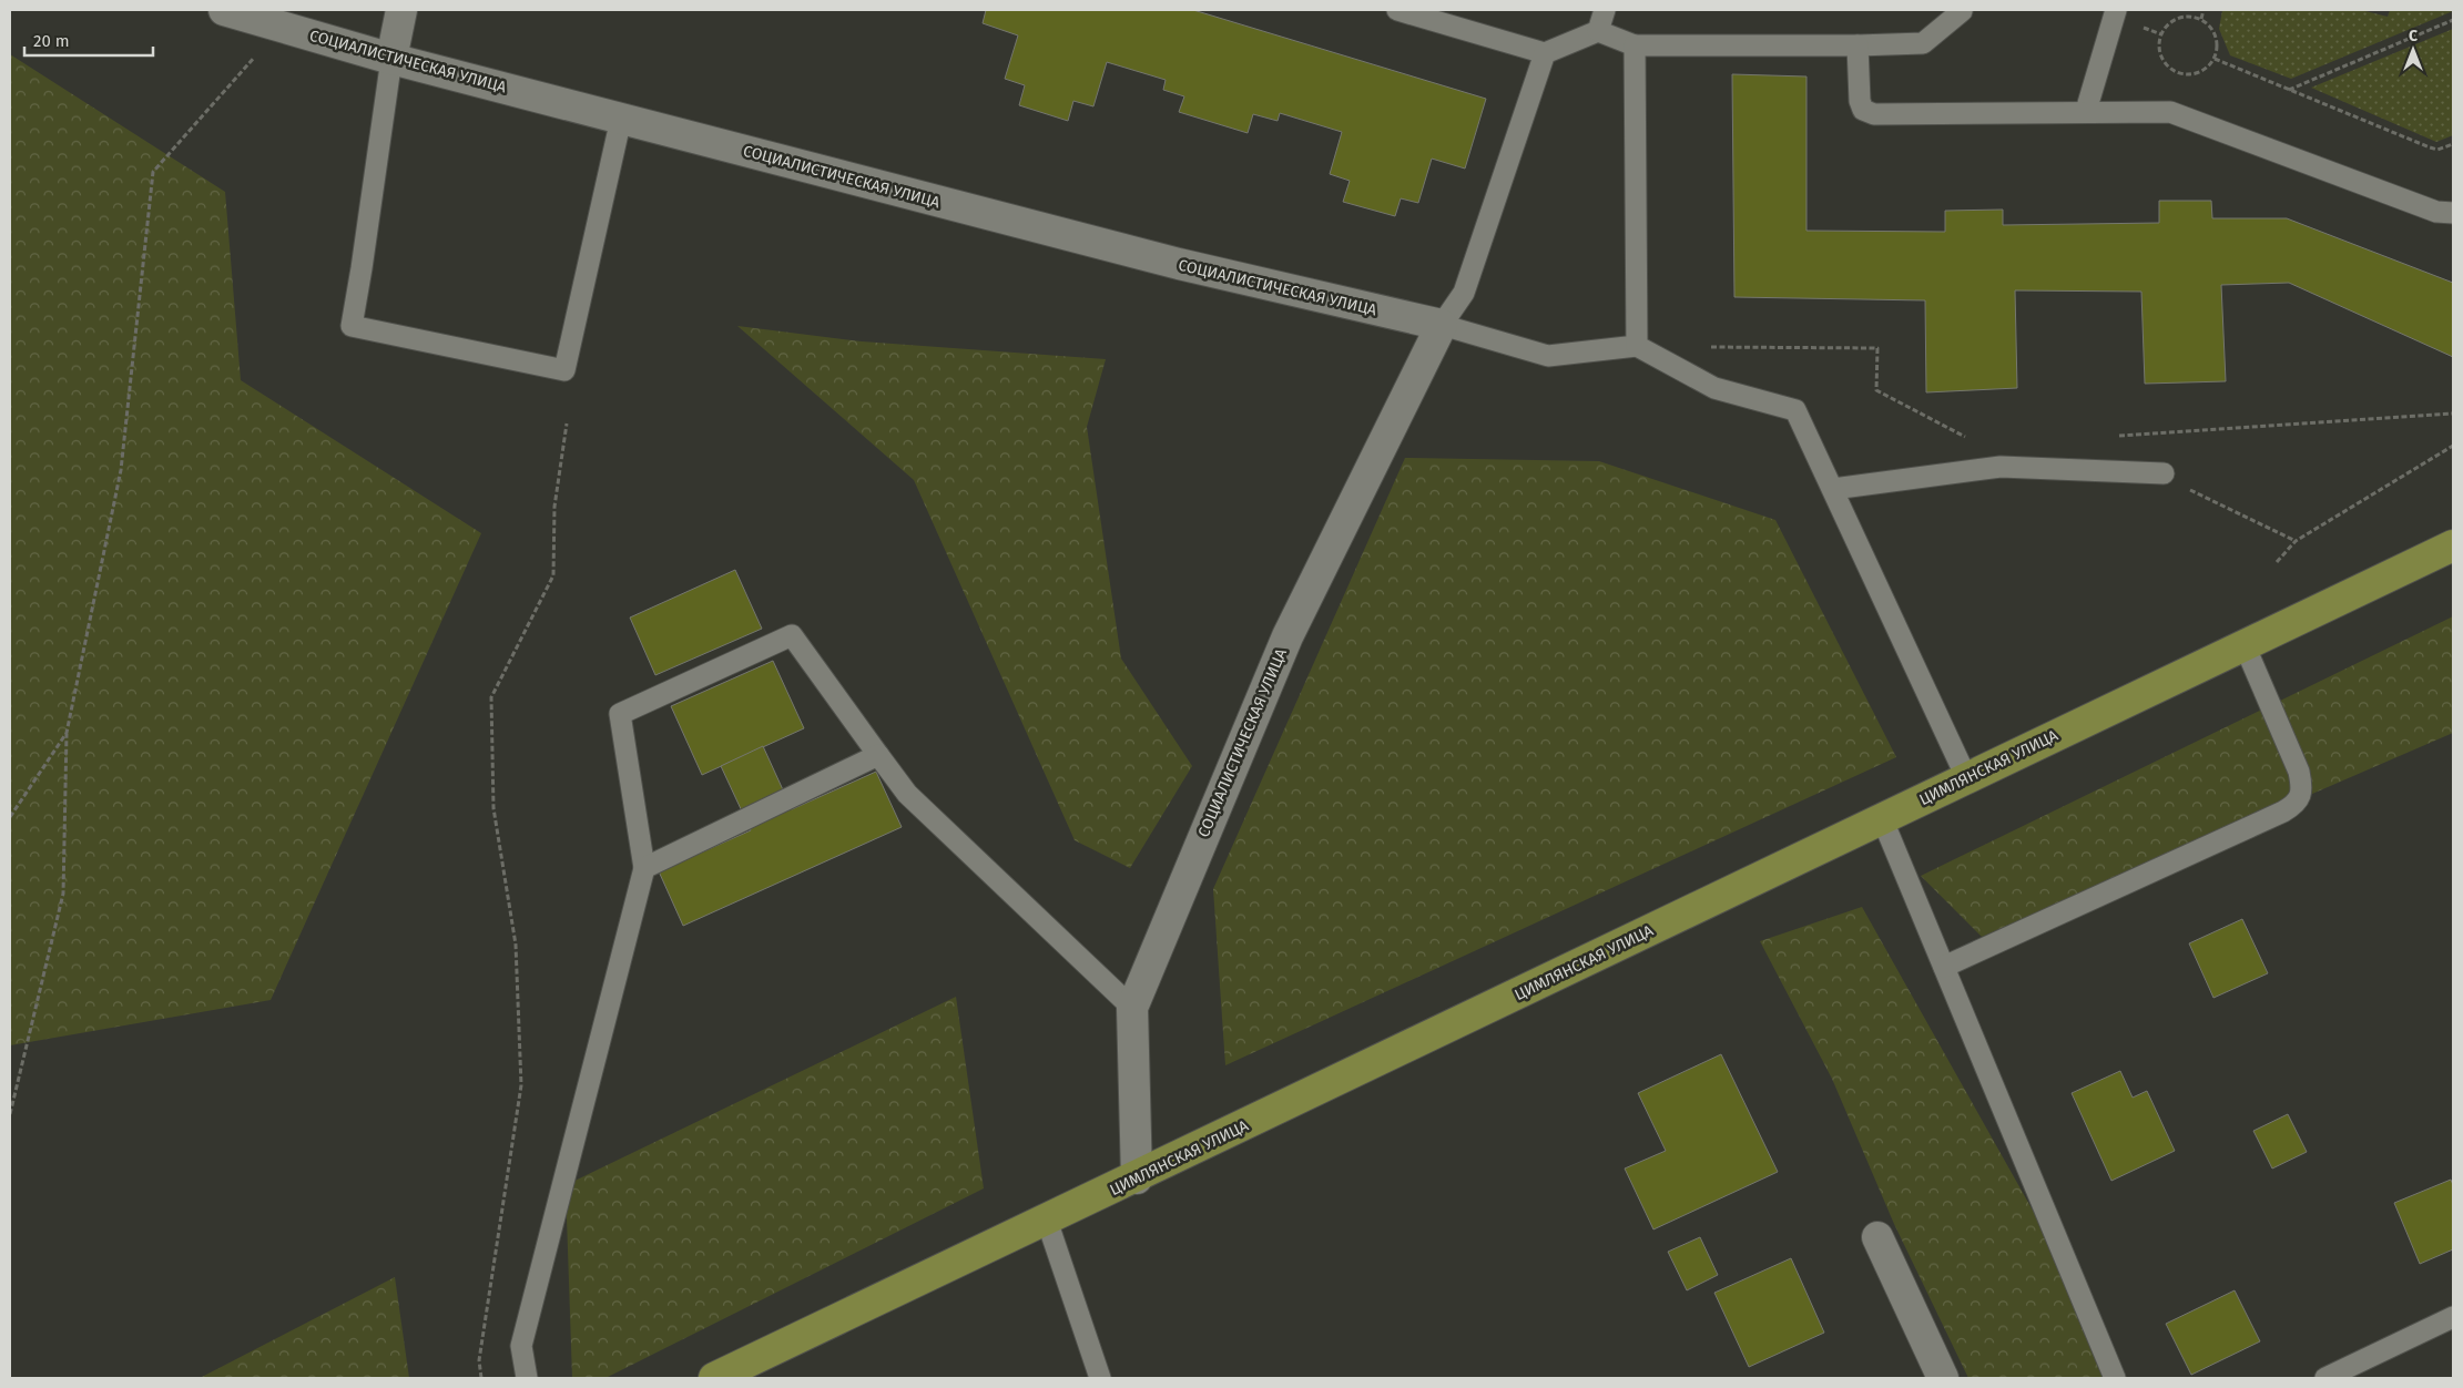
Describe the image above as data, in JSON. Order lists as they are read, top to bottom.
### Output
{
  "streets": {
    "main road": ["ЦИМЛЯНСКАЯ УЛИЦА"],
    "street": ["СОЦИАЛИСТИЧЕСКАЯ УЛИЦА"]
  },
  "crossings": [
    ["СОЦИАЛИСТИЧЕСКАЯ УЛИЦА", "ЦИМЛЯНСКАЯ УЛИЦА"]
  ],
  "scale_bar": "20 m",
  "north": "top"
}
